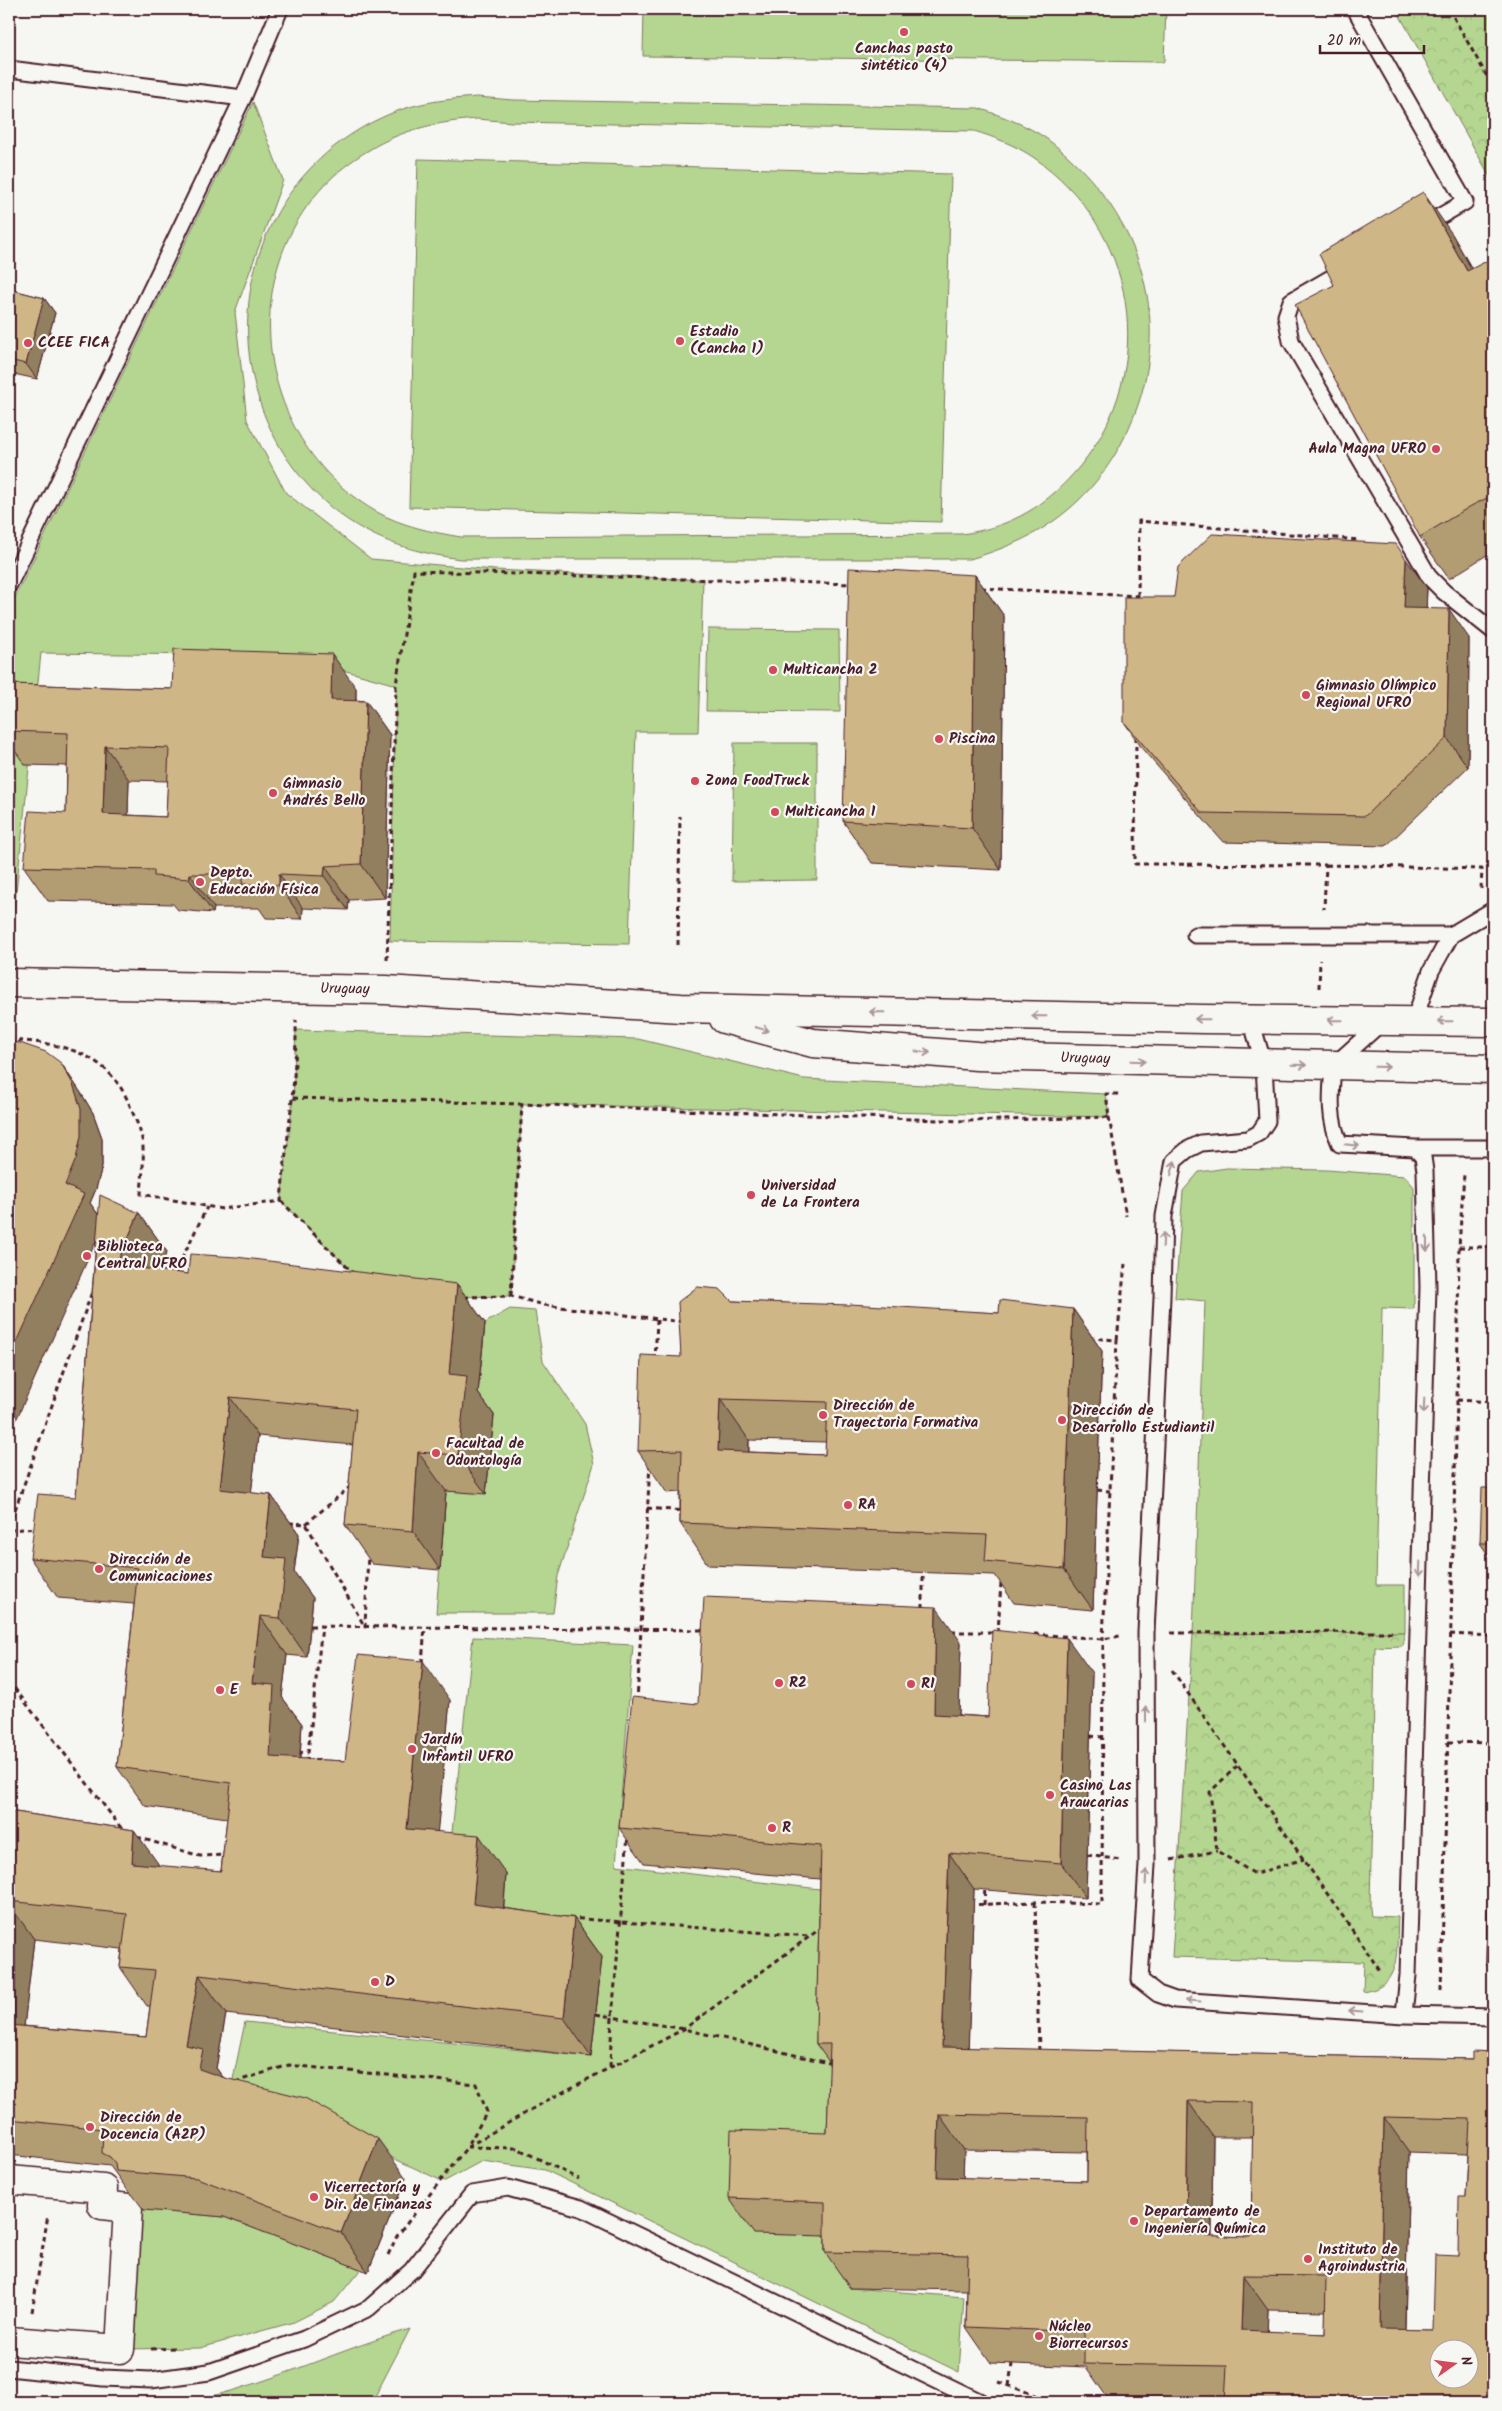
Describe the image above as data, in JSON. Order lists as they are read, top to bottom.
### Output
{
  "streets": {
    "main road": ["Uruguay"]
  },
  "places": [
    "Canchas pasto sintético (4)",
    "Estadio (Cancha 1)",
    "CCEE FICA",
    "Aula Magna UFRO",
    "Multicancha 2",
    "Gimnasio Olímpico Regional UFRO",
    "Piscina",
    "Zona FoodTruck",
    "Gimnasio Andrés Bello",
    "Multicancha 1",
    "Depto. Educación Física",
    "Universidad de La Frontera",
    "Biblioteca Central UFRO",
    "Dirección de Trayectoria Formativa",
    "Dirección de Desarrollo Estudiantil",
    "Facultad de Odontología",
    "RA",
    "Dirección de Comunicaciones",
    "R2",
    "R1",
    "E",
    "Jardín Infantil UFRO",
    "Casino Las Araucarias",
    "R",
    "D",
    "Dirección de Docencia (A2P)",
    "Vicerrectoría y Dir. de Finanzas",
    "Departamento de Ingeniería Química",
    "Instituto de Agroindustria",
    "Núcleo Biorrecursos"
  ],
  "scale_bar": "20 m",
  "north": "right"
}
